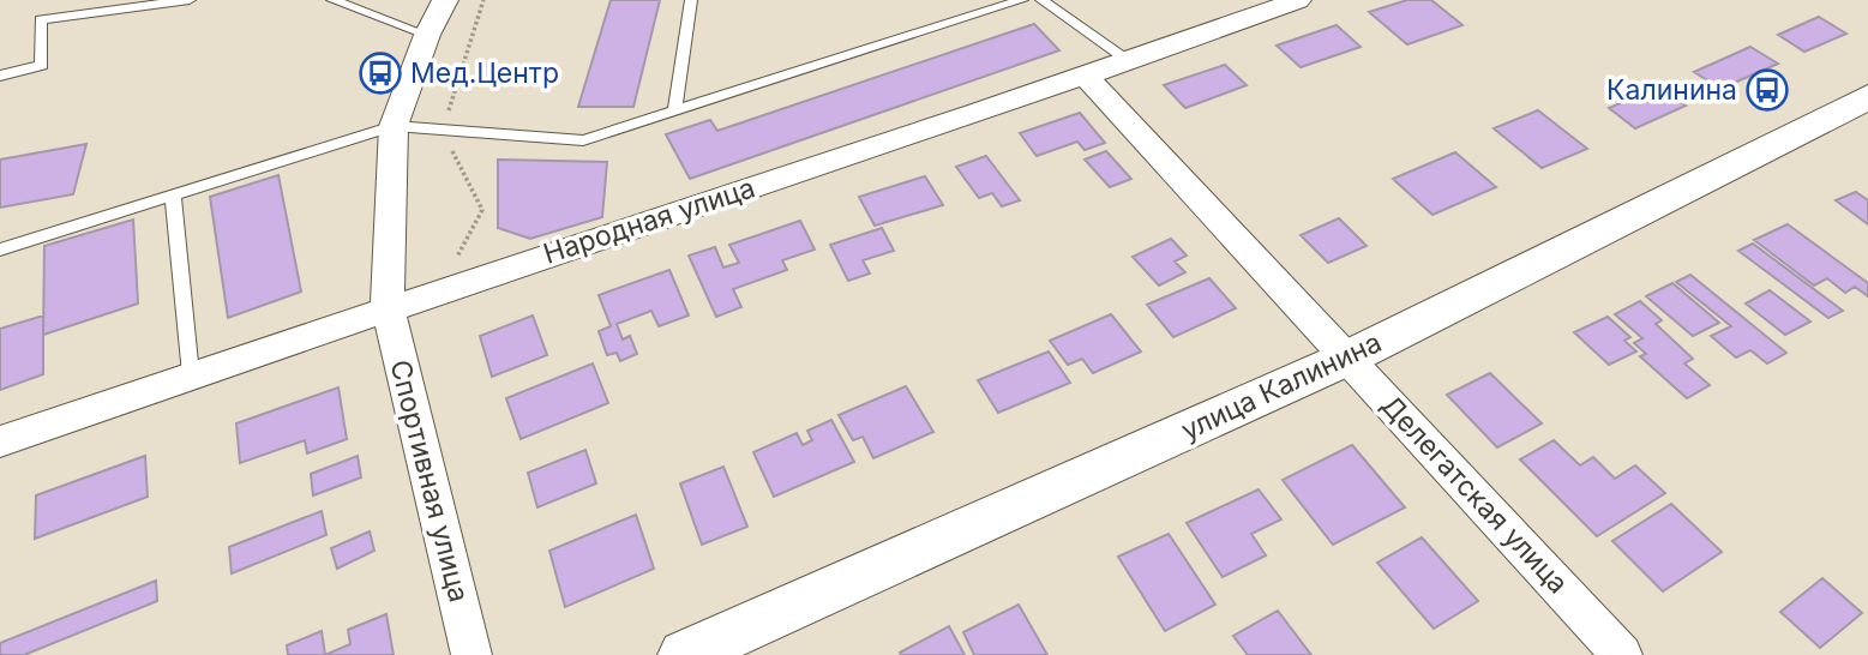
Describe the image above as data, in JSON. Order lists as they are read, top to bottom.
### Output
{
  "streets": {
    "street": [
      "Народная улица",
      "улица Калинина",
      "Спортивная улица",
      "Делегатская улица"
    ]
  },
  "crossings": [
    ["Народная улица", "Спортивная улица"],
    ["Народная улица", "Делегатская улица"],
    ["улица Калинина", "Делегатская улица"]
  ],
  "places": {
    "bus stop": ["Мед.Центр", "Калинина"]
  }
}
